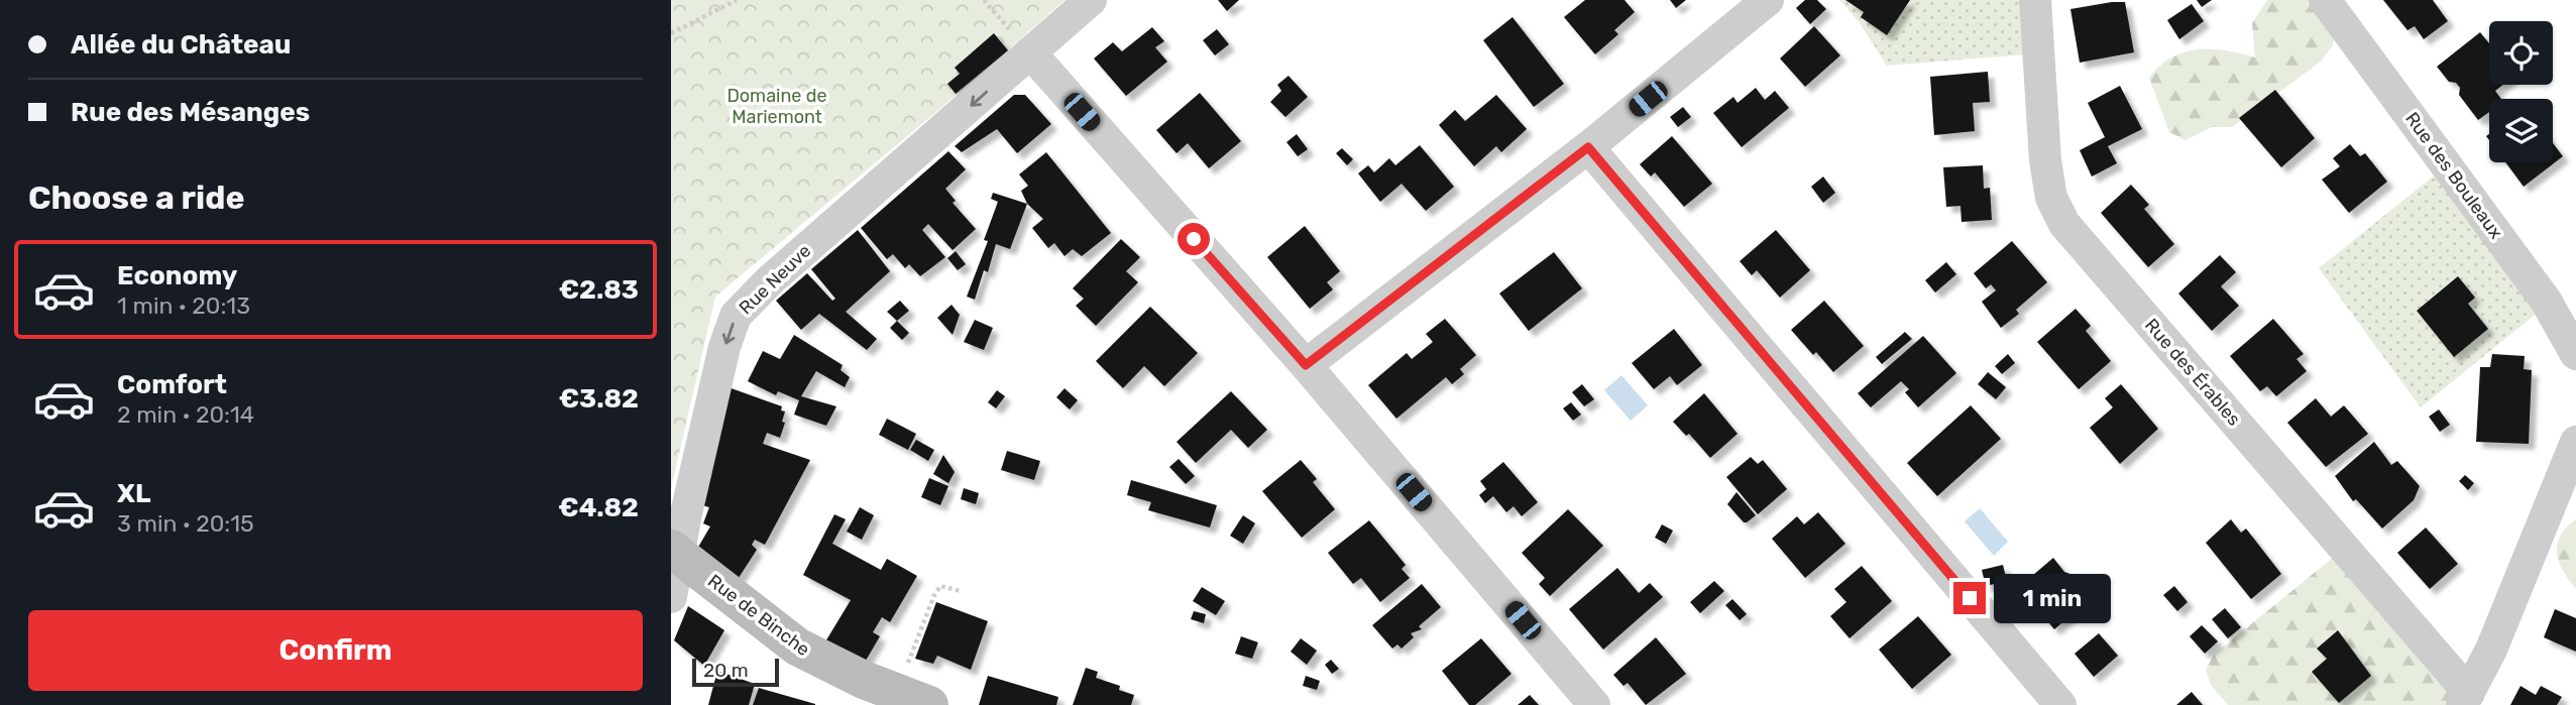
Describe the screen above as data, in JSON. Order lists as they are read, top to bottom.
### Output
{
  "streets": {
    "street": [
      "Rue des Bouleaux",
      "Rue Neuve",
      "Rue des Érables",
      "Rue de Binche"
    ]
  },
  "crossings": [
    ["Rue Neuve", "Rue de Binche"]
  ],
  "one_way": ["Rue Neuve"],
  "parks": ["Domaine de Mariemont"],
  "scale_bar": "20 m",
  "page": {
    "banner": ["Allée du Château", "Rue des Mésanges"],
    "heading": "Choose a ride",
    "list": [
      {
        "name": "Economy",
        "note": "1 min · 20:13",
        "value": "€2.83"
      },
      {
        "name": "Comfort",
        "note": "2 min · 20:14",
        "value": "€3.82"
      },
      {
        "name": "XL",
        "note": "3 min · 20:15",
        "value": "€4.82"
      }
    ],
    "bubble": "1 min",
    "buttons": "Confirm",
    "scale": "20 m"
  }
}
